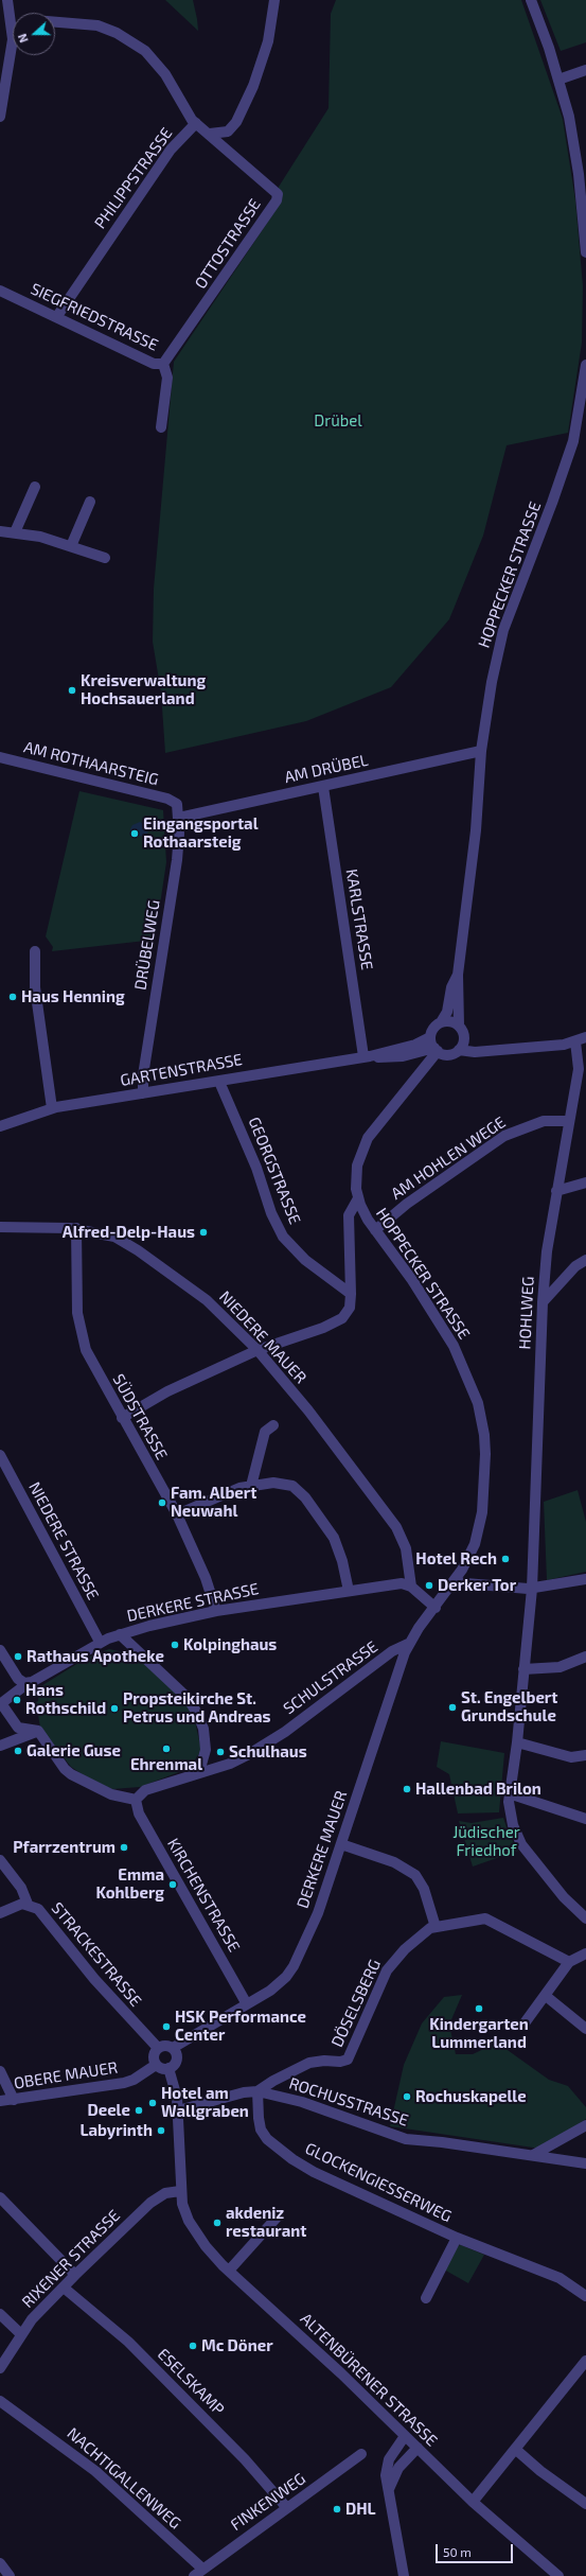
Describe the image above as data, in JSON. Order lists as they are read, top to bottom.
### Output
{
  "streets": {
    "street": [
      "PHILIPPSTRASSE",
      "OTTOSTRASSE",
      "SIEGFRIEDSTRASSE",
      "HOPPECKER STRASSE",
      "AM ROTHAARSTEIG",
      "AM DRÜBEL",
      "KARLSTRASSE",
      "DRÜBELWEG",
      "GARTENSTRASSE",
      "AM HOHLEN WEGE",
      "GEORGSTRASSE",
      "HOHLWEG",
      "NIEDERE MAUER",
      "SÜDSTRASSE",
      "NIEDERE STRASSE",
      "DERKERE STRASSE",
      "SCHULSTRASSE",
      "DERKERE MAUER",
      "KIRCHENSTRASSE",
      "STRACKESTRASSE",
      "DÖSELSBERG",
      "OBERE MAUER",
      "ROCHUSSTRASSE",
      "GLOCKENGIESSERWEG",
      "RIXENER STRASSE",
      "ALTENBÜRENER STRASSE",
      "ESELSKAMP",
      "NACHTIGALLENWEG",
      "FINKENWEG"
    ]
  },
  "crossings": [
    ["PHILIPPSTRASSE", "OTTOSTRASSE"],
    ["PHILIPPSTRASSE", "SIEGFRIEDSTRASSE"],
    ["OTTOSTRASSE", "SIEGFRIEDSTRASSE"],
    ["HOPPECKER STRASSE", "AM DRÜBEL"],
    ["HOPPECKER STRASSE", "GARTENSTRASSE"],
    ["HOPPECKER STRASSE", "AM HOHLEN WEGE"],
    ["HOPPECKER STRASSE", "DERKERE MAUER"],
    ["AM ROTHAARSTEIG", "DRÜBELWEG"],
    ["AM DRÜBEL", "KARLSTRASSE"],
    ["AM DRÜBEL", "DRÜBELWEG"],
    ["KARLSTRASSE", "GARTENSTRASSE"],
    ["DRÜBELWEG", "GARTENSTRASSE"],
    ["GARTENSTRASSE", "GEORGSTRASSE"],
    ["AM HOHLEN WEGE", "HOHLWEG"],
    ["NIEDERE MAUER", "SÜDSTRASSE"],
    ["NIEDERE MAUER", "DERKERE STRASSE"],
    ["SÜDSTRASSE", "DERKERE STRASSE"],
    ["NIEDERE STRASSE", "DERKERE STRASSE"],
    ["SCHULSTRASSE", "DERKERE MAUER"],
    ["SCHULSTRASSE", "KIRCHENSTRASSE"],
    ["DERKERE MAUER", "KIRCHENSTRASSE"],
    ["DERKERE MAUER", "STRACKESTRASSE"],
    ["DERKERE MAUER", "OBERE MAUER"],
    ["STRACKESTRASSE", "OBERE MAUER"],
    ["DÖSELSBERG", "ROCHUSSTRASSE"],
    ["DÖSELSBERG", "GLOCKENGIESSERWEG"],
    ["ROCHUSSTRASSE", "GLOCKENGIESSERWEG"],
    ["RIXENER STRASSE", "ALTENBÜRENER STRASSE"],
    ["RIXENER STRASSE", "ESELSKAMP"],
    ["ESELSKAMP", "FINKENWEG"],
    ["NACHTIGALLENWEG", "FINKENWEG"]
  ],
  "parks": ["Drübel", "Jüdischer Friedhof"],
  "places": [
    "Kreisverwaltung Hochsauerland",
    "Eingangsportal Rothaarsteig",
    "Haus Henning",
    "Alfred-Delp-Haus",
    "Fam. Albert Neuwahl",
    "Hotel Rech",
    "Derker Tor",
    "Kolpinghaus",
    "Rathaus Apotheke",
    "Hans Rothschild",
    "St. Engelbert Grundschule",
    "Propsteikirche St. Petrus und Andreas",
    "Ehrenmal",
    "Galerie Guse",
    "Schulhaus",
    "Hallenbad Brilon",
    "Pfarrzentrum",
    "Emma Kohlberg",
    "Kindergarten Lummerland",
    "HSK Performance Center",
    "Rochuskapelle",
    "Hotel am Wallgraben",
    "Deele",
    "Labyrinth",
    "akdeniz restaurant",
    "Mc Döner",
    "DHL"
  ],
  "scale_bar": "50 m",
  "north": "left"
}
